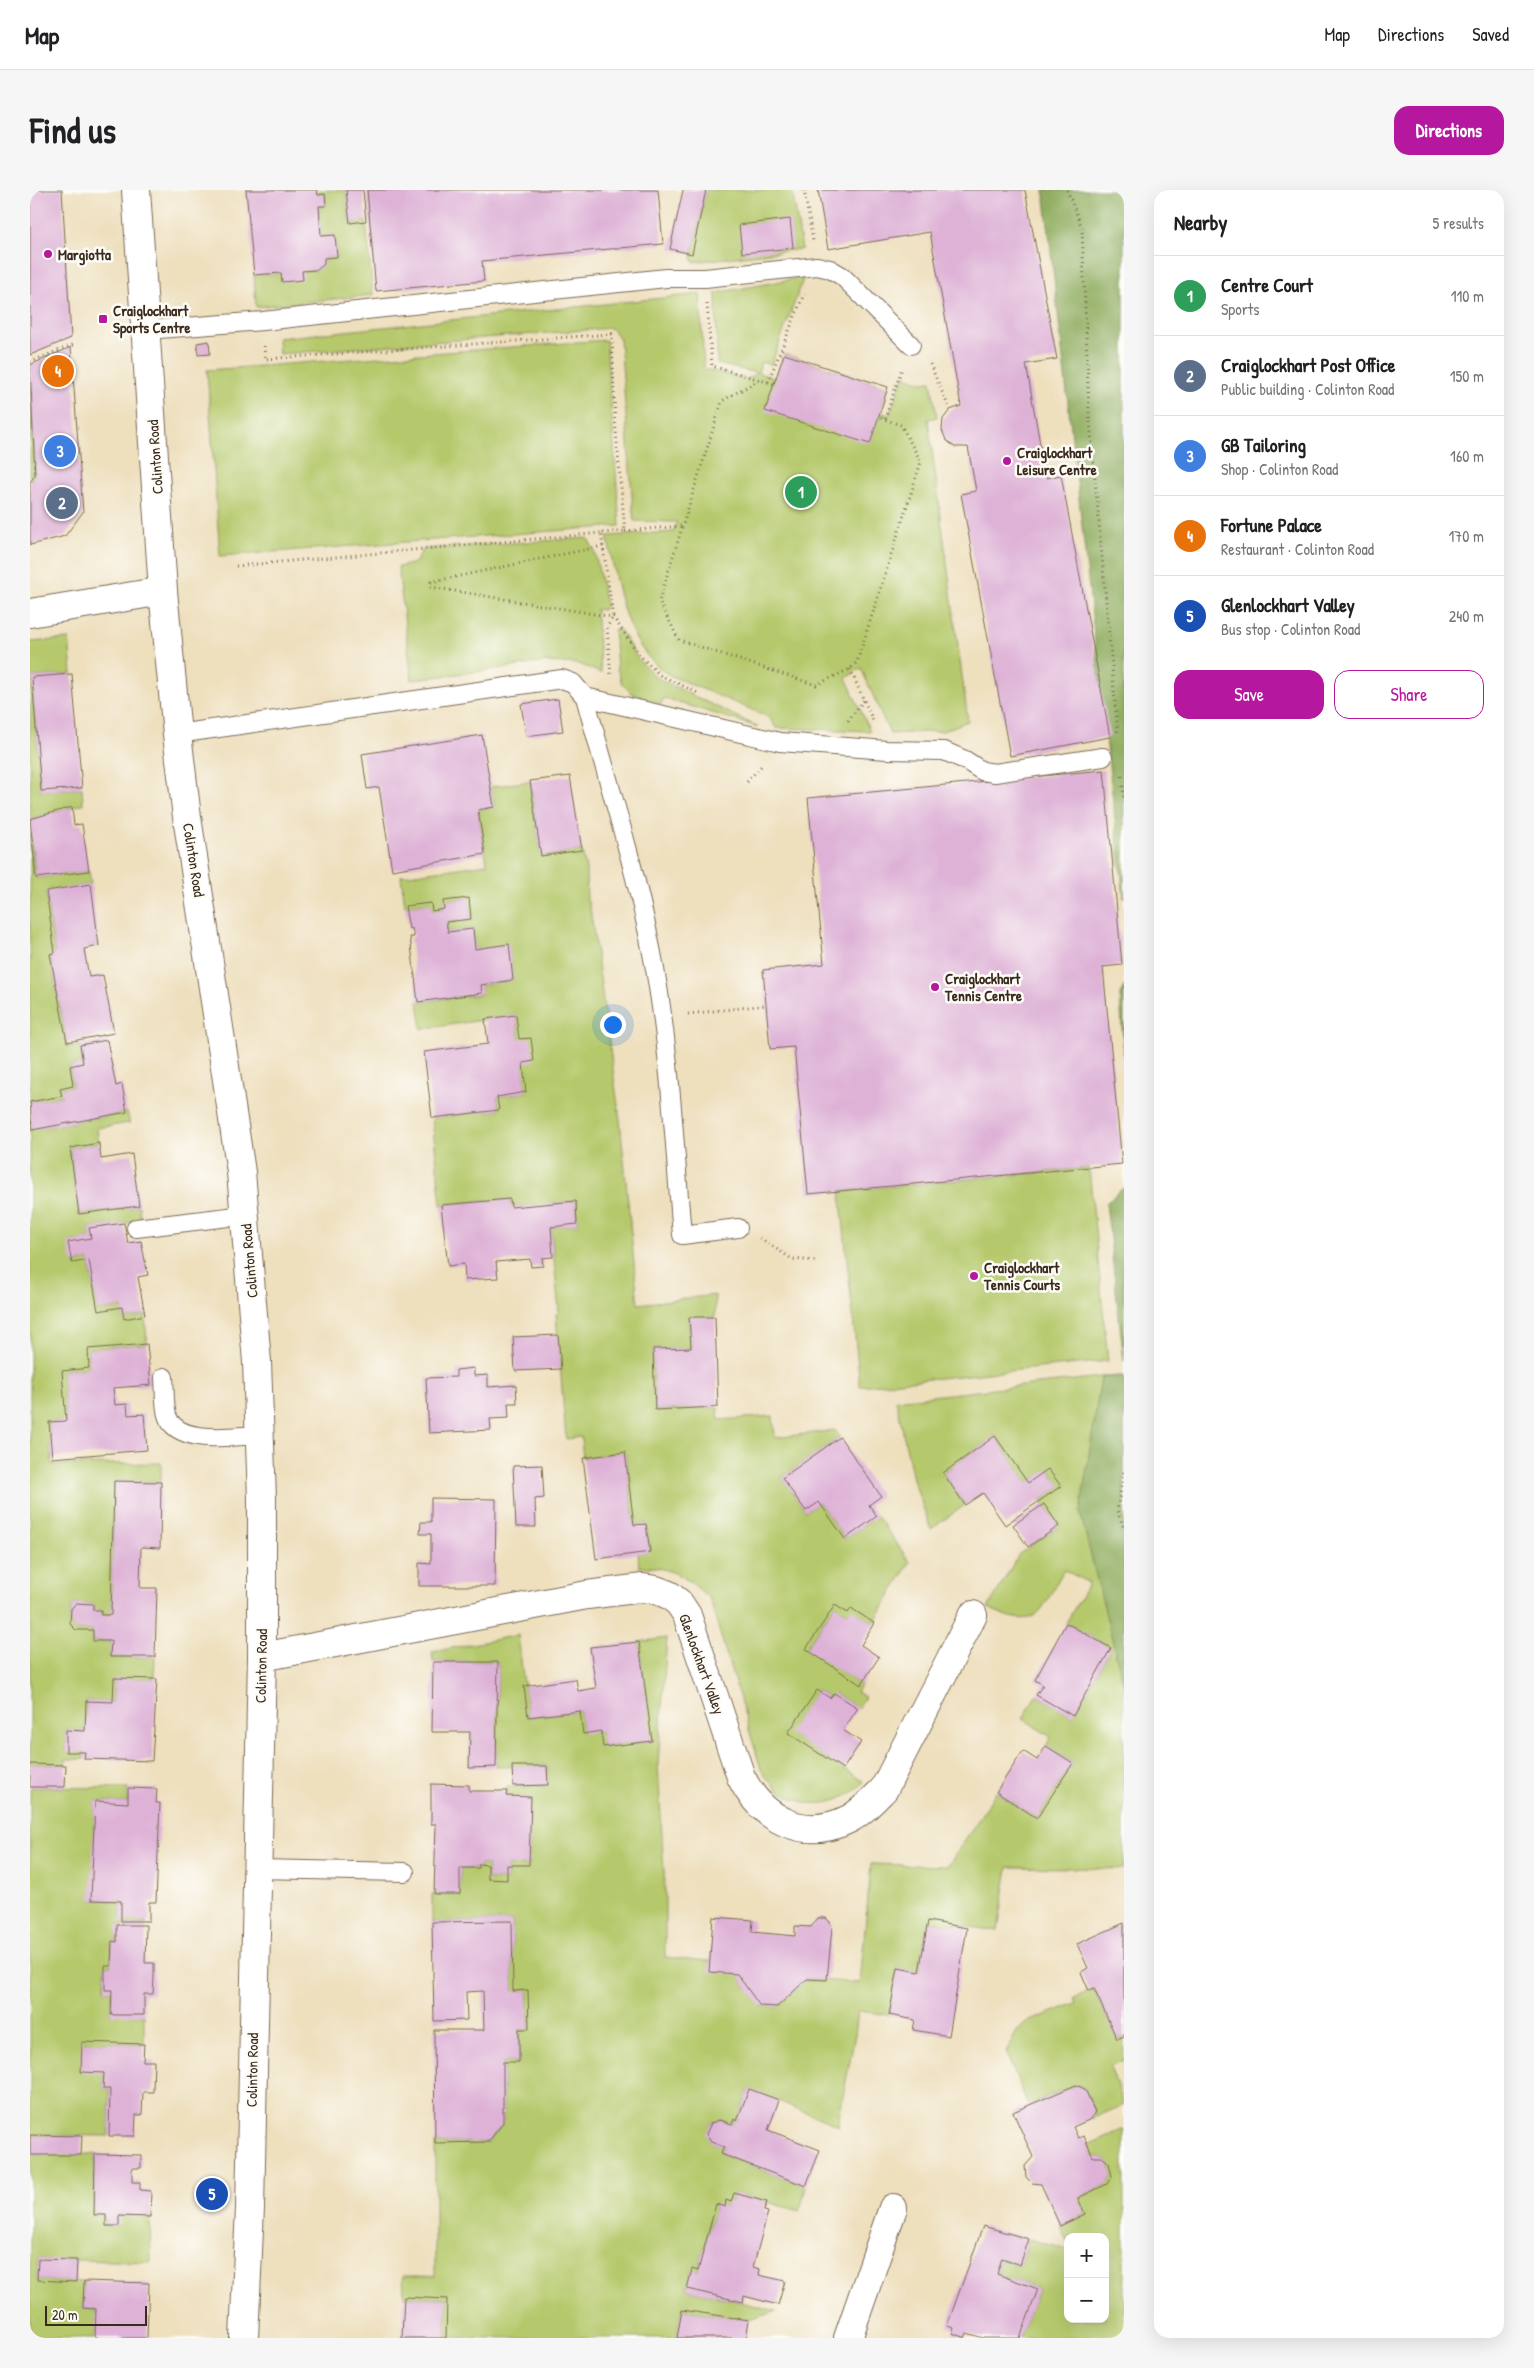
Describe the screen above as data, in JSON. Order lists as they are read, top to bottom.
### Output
{
  "streets": {
    "street": ["Colinton Road", "Glenlockhart Valley"]
  },
  "crossings": [
    ["Colinton Road", "Glenlockhart Valley"]
  ],
  "places": {
    "other": [
      "Margiotta",
      "Craiglockhart Leisure Centre",
      "Craiglockhart Tennis Centre",
      "Craiglockhart Tennis Courts"
    ],
    "transit": ["Craiglockhart Sports Centre"]
  },
  "scale_bar": "20 m",
  "page": {
    "header": "Map",
    "nav": ["Map", "Directions", "Saved"],
    "buttons": [
      "Directions",
      ["Save", "Share"]
    ],
    "title": "Find us",
    "heading": ["Nearby", "5 results"],
    "list": [
      {
        "mark": "1",
        "name": "Centre Court",
        "note": "Sports",
        "value": "110 m"
      },
      {
        "mark": "2",
        "name": "Craiglockhart Post Office",
        "note": "Public building · Colinton Road",
        "value": "150 m"
      },
      {
        "mark": "3",
        "name": "GB Tailoring",
        "note": "Shop · Colinton Road",
        "value": "160 m"
      },
      {
        "mark": "4",
        "name": "Fortune Palace",
        "note": "Restaurant · Colinton Road",
        "value": "170 m"
      },
      {
        "mark": "5",
        "name": "Glenlockhart Valley",
        "note": "Bus stop · Colinton Road",
        "value": "240 m"
      }
    ],
    "pins": [
      "4",
      "3",
      "1",
      "2",
      "5"
    ],
    "map_buttons": ["+", "−"],
    "scale": "20 m"
  }
}
